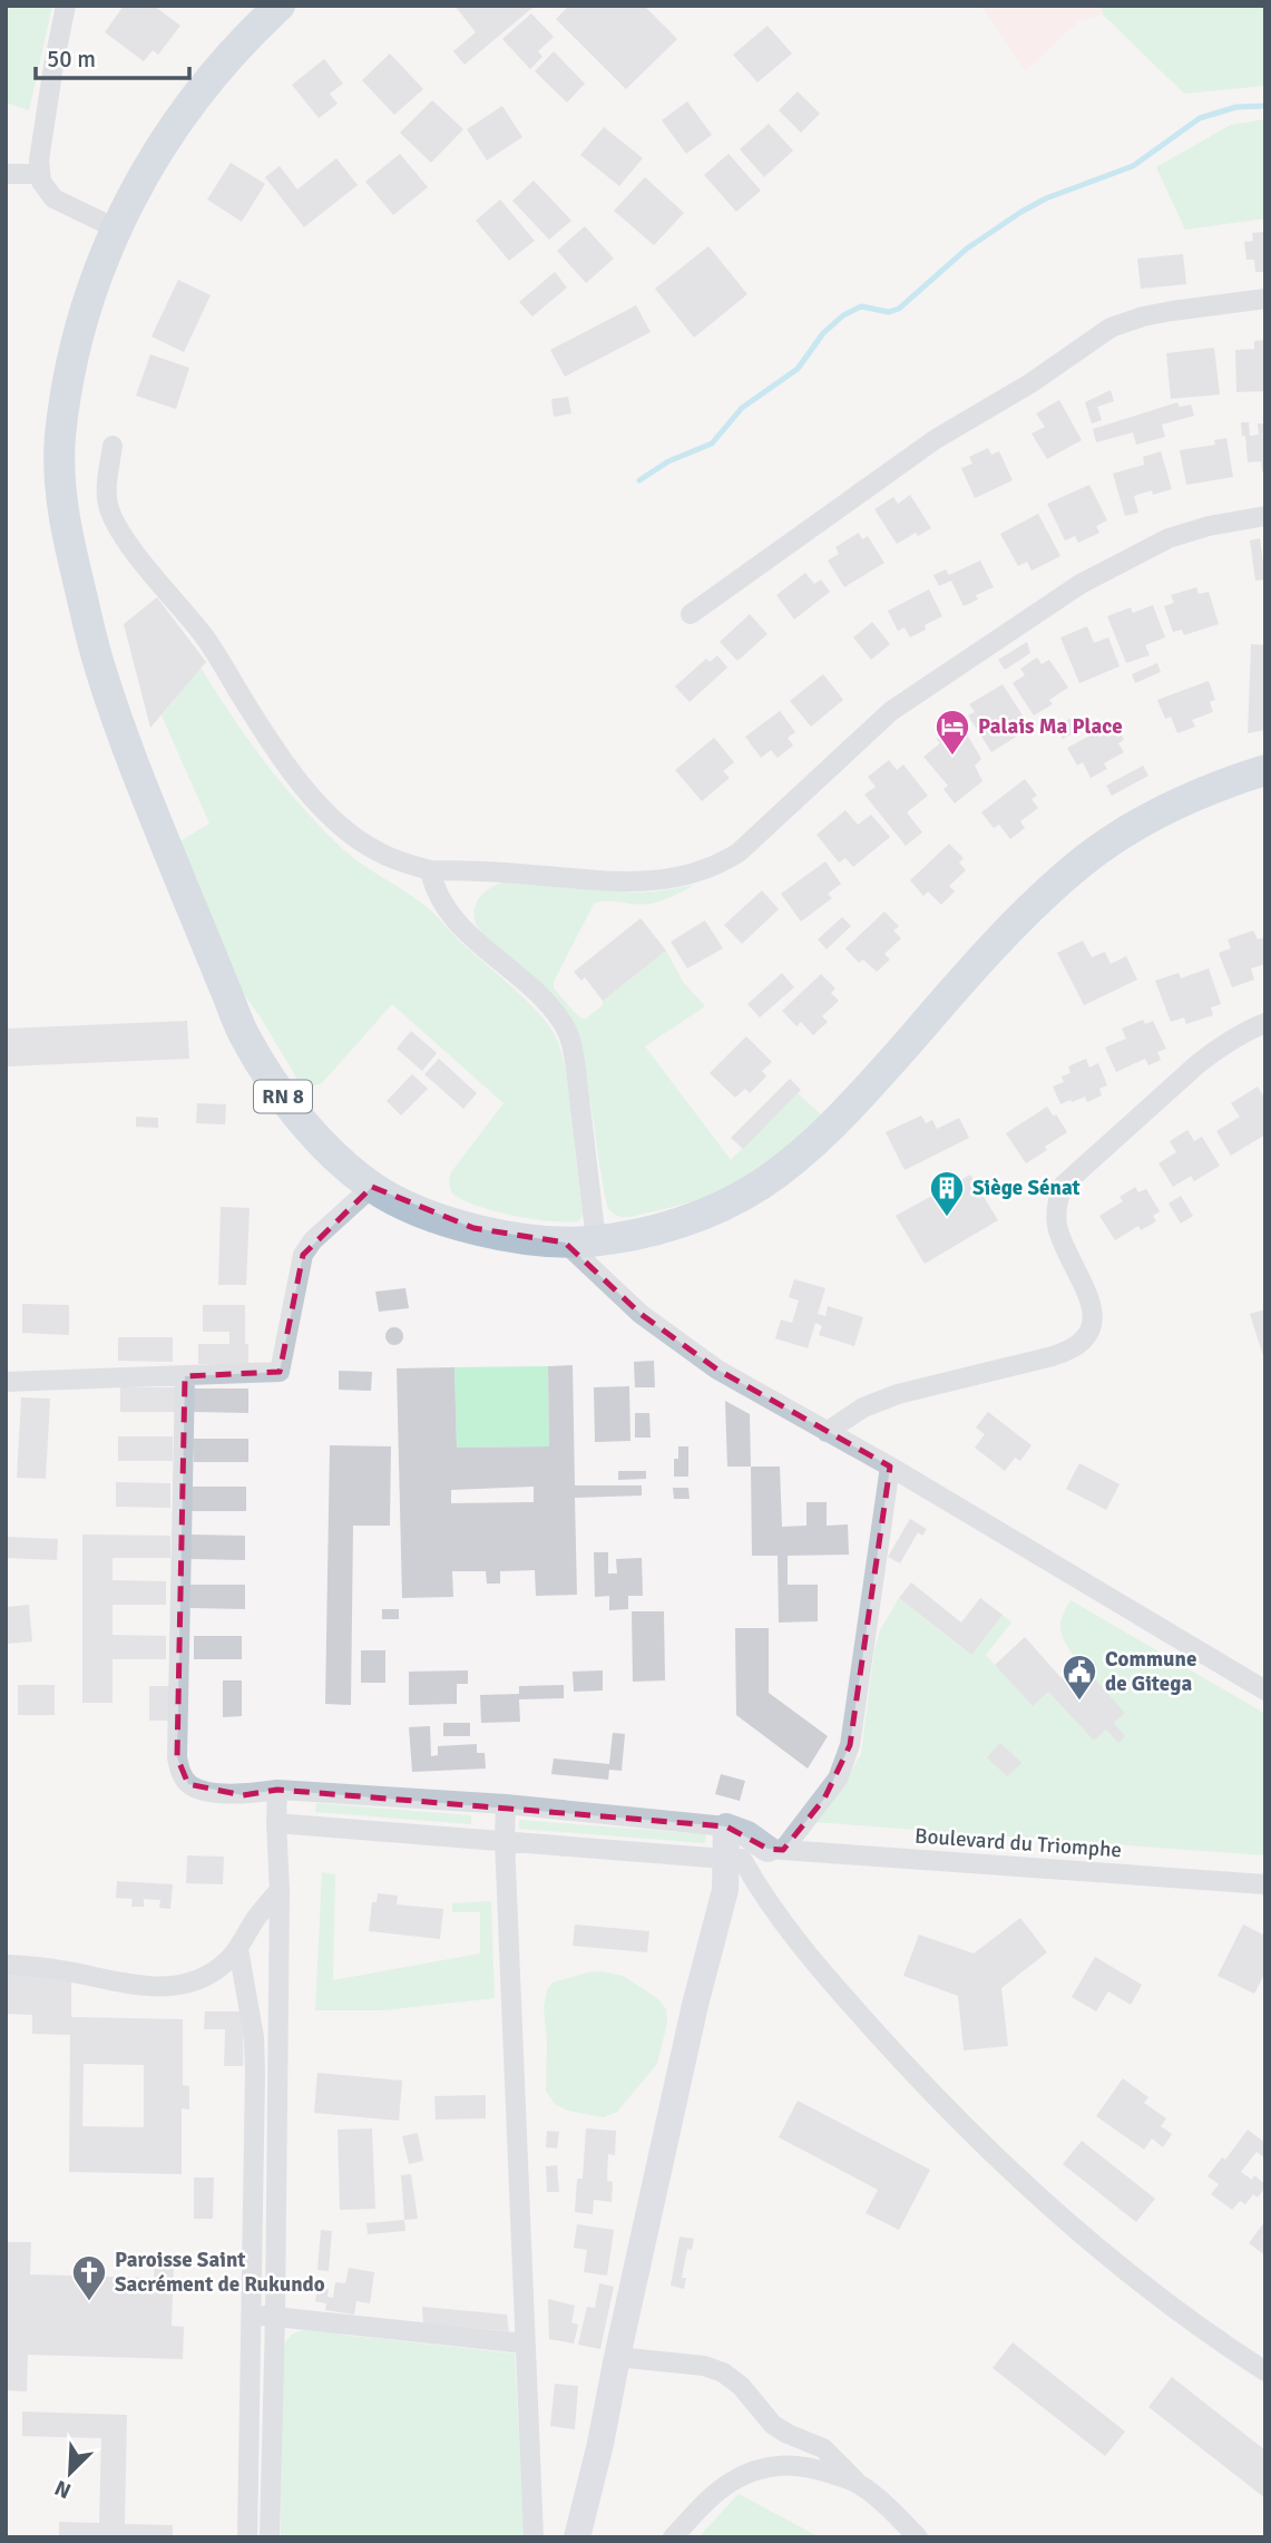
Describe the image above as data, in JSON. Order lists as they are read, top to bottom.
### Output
{
  "streets": {
    "main road": ["RN 8"],
    "street": ["Boulevard du Triomphe"]
  },
  "places": {
    "hotel": ["Palais Ma Place"],
    "building": ["Siège Sénat"],
    "public building": ["Commune de Gitega"],
    "church": ["Paroisse Saint Sacrément de Rukundo"]
  },
  "scale_bar": "50 m",
  "north": "bottom left"
}
